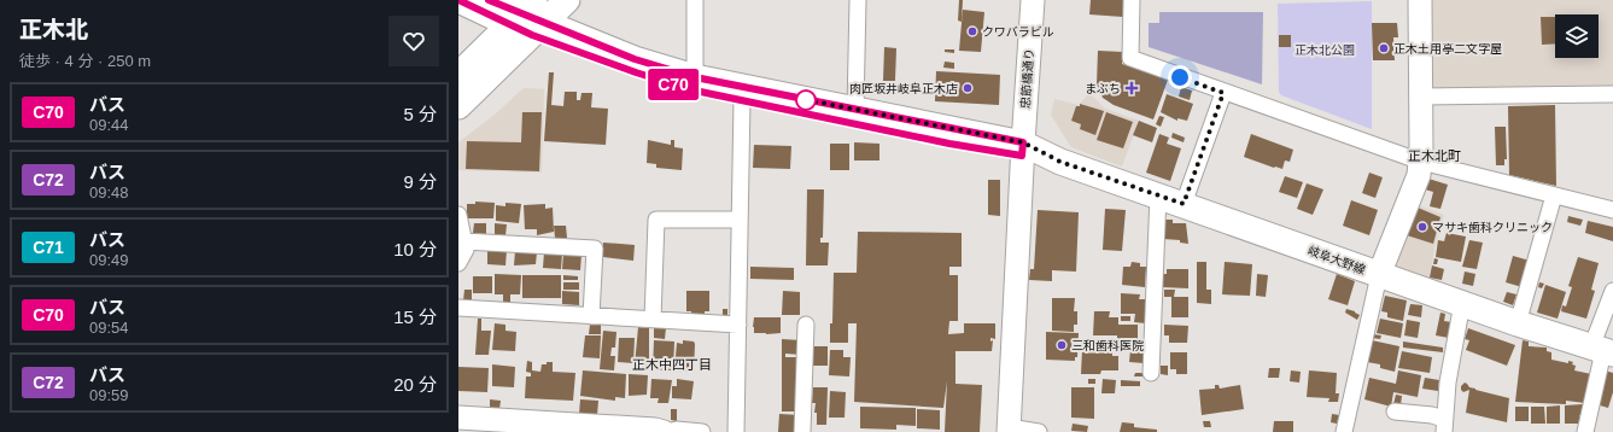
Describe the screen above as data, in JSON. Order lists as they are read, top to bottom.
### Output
{
  "streets": {
    "main road": ["岐阜大野線"],
    "street": ["忠節橋通り"]
  },
  "crossings": [
    ["忠節橋通り", "岐阜大野線"]
  ],
  "districts": ["正木北町", "正木中四丁目"],
  "parks": ["正木北公園"],
  "places": {
    "other": [
      "クワバラビル",
      "正木土用亭二文字屋",
      "肉匠坂井岐阜正木店",
      "マサキ歯科クリニック",
      "三和歯科医院"
    ],
    "health": ["まぶち"]
  },
  "lines": ["bus line C70"],
  "page": {
    "heading": ["正木北", "徒歩 · 4 分 · 250 m"],
    "on_map": "C70",
    "list": [
      {
        "mark": "C70",
        "name": "バス",
        "note": "09:44",
        "value": "5 分"
      },
      {
        "mark": "C72",
        "name": "バス",
        "note": "09:48",
        "value": "9 分"
      },
      {
        "mark": "C71",
        "name": "バス",
        "note": "09:49",
        "value": "10 分"
      },
      {
        "mark": "C70",
        "name": "バス",
        "note": "09:54",
        "value": "15 分"
      },
      {
        "mark": "C72",
        "name": "バス",
        "note": "09:59",
        "value": "20 分"
      }
    ]
  }
}
